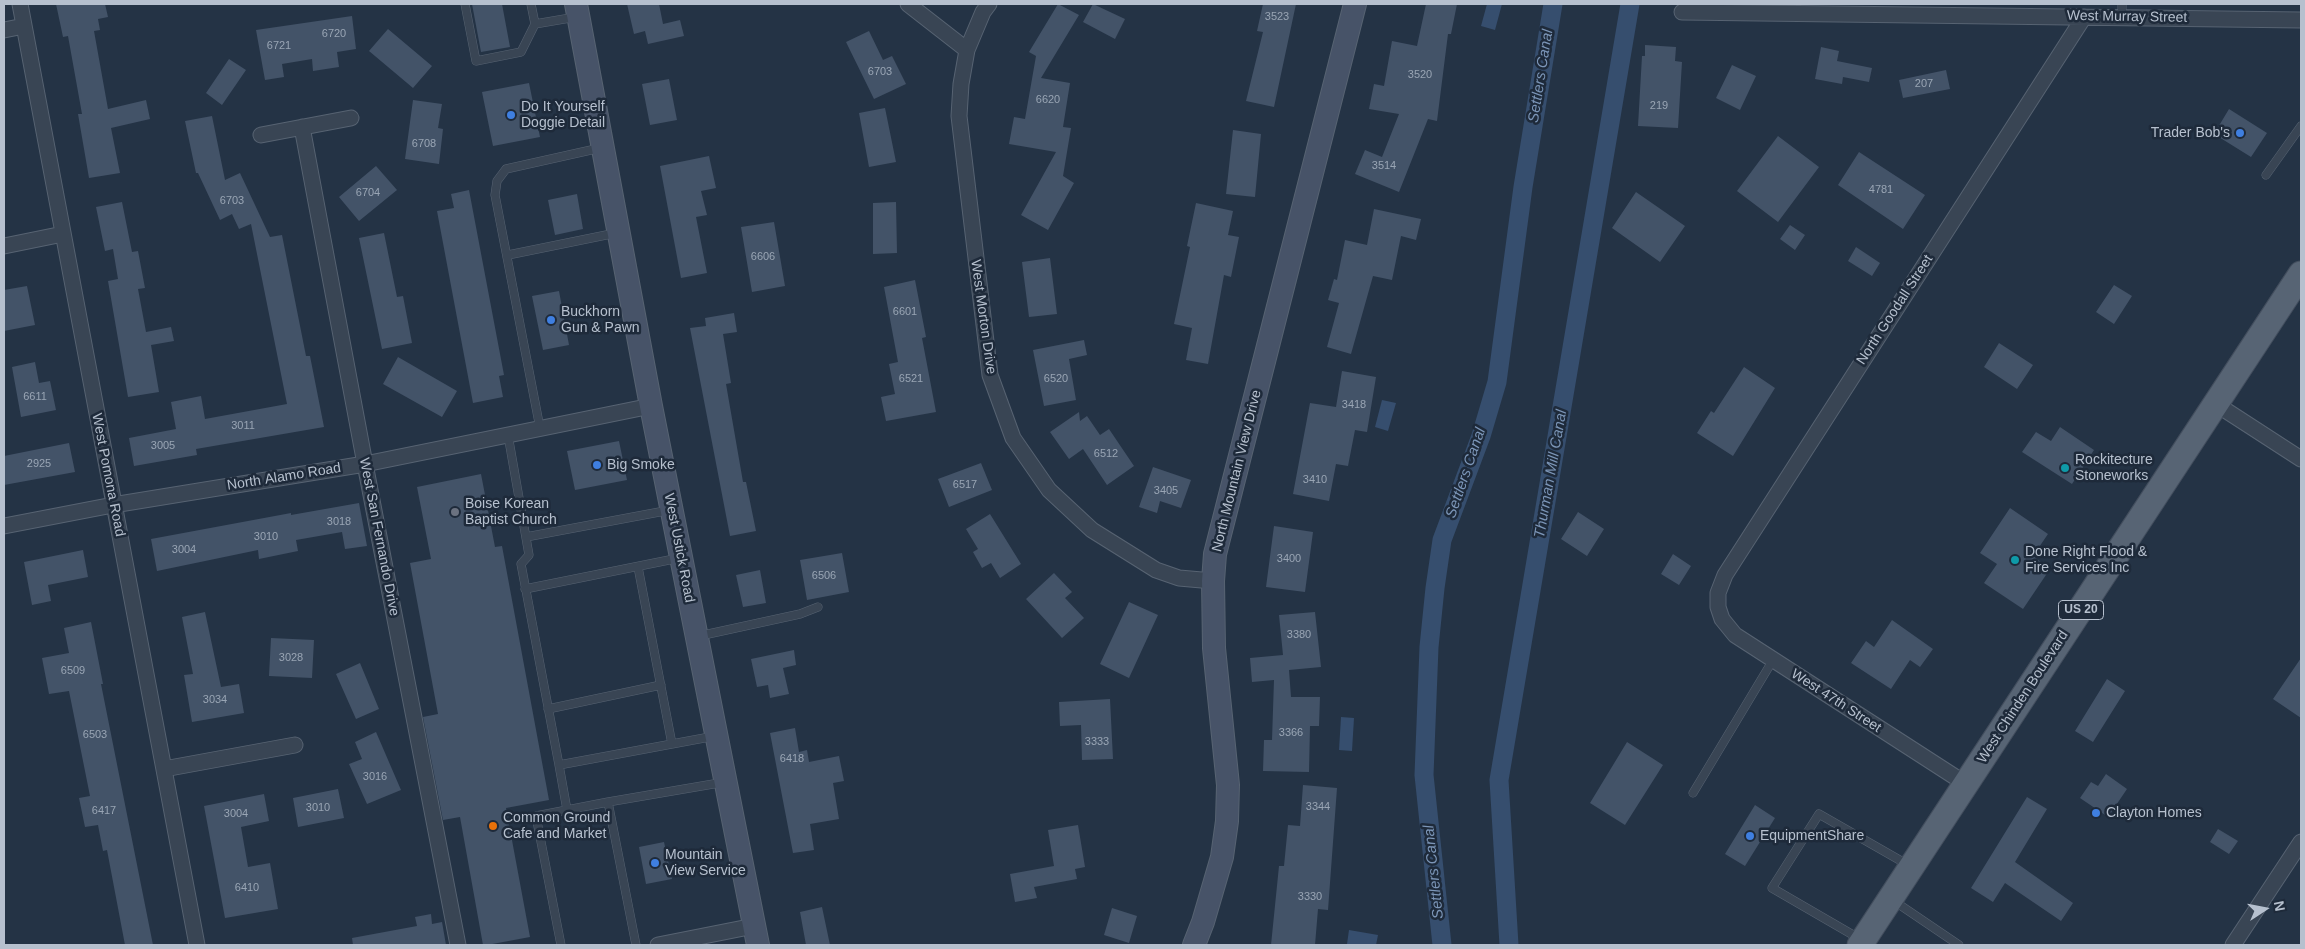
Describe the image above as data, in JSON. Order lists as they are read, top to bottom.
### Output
{
  "streets": {
    "main road": ["US 20", "West Chinden Boulevard"],
    "street": [
      "West Murray Street",
      "North Goodall Street",
      "West Morton Drive",
      "North Mountain View Drive",
      "West Pomona Road",
      "North Alamo Road",
      "West San Fernando Drive",
      "West Ustick Road",
      "West 47th Street"
    ]
  },
  "crossings": [
    ["West Murray Street", "North Goodall Street"],
    ["North Goodall Street", "West 47th Street"],
    ["West Morton Drive", "North Mountain View Drive"],
    ["West Pomona Road", "North Alamo Road"],
    ["North Alamo Road", "West San Fernando Drive"],
    ["North Alamo Road", "West Ustick Road"],
    ["West Chinden Boulevard", "West 47th Street"]
  ],
  "water": ["Settlers Canal", "Thurman Mill Canal"],
  "places": [
    "Do It Yourself Doggie Detail",
    "Trader Bob's",
    "Buckhorn Gun & Pawn",
    "Big Smoke",
    "Rockitecture Stoneworks",
    "Boise Korean Baptist Church",
    "Done Right Flood & Fire Services Inc",
    "Clayton Homes",
    "Common Ground Cafe and Market",
    "EquipmentShare",
    "Mountain View Service"
  ],
  "house_numbers": [
    "3523",
    "6720",
    "6721",
    "6703",
    "3520",
    "207",
    "6620",
    "219",
    "6708",
    "3514",
    "4781",
    "6704",
    "6703",
    "6606",
    "6601",
    "6521",
    "6520",
    "6611",
    "3418",
    "3011",
    "3005",
    "6512",
    "2925",
    "3410",
    "6517",
    "3405",
    "3018",
    "3010",
    "3004",
    "3400",
    "6506",
    "3380",
    "3028",
    "6509",
    "3034",
    "3366",
    "6503",
    "3333",
    "6418",
    "3016",
    "3344",
    "3010",
    "6417",
    "3004",
    "6410",
    "3330"
  ],
  "north": "right"
}
